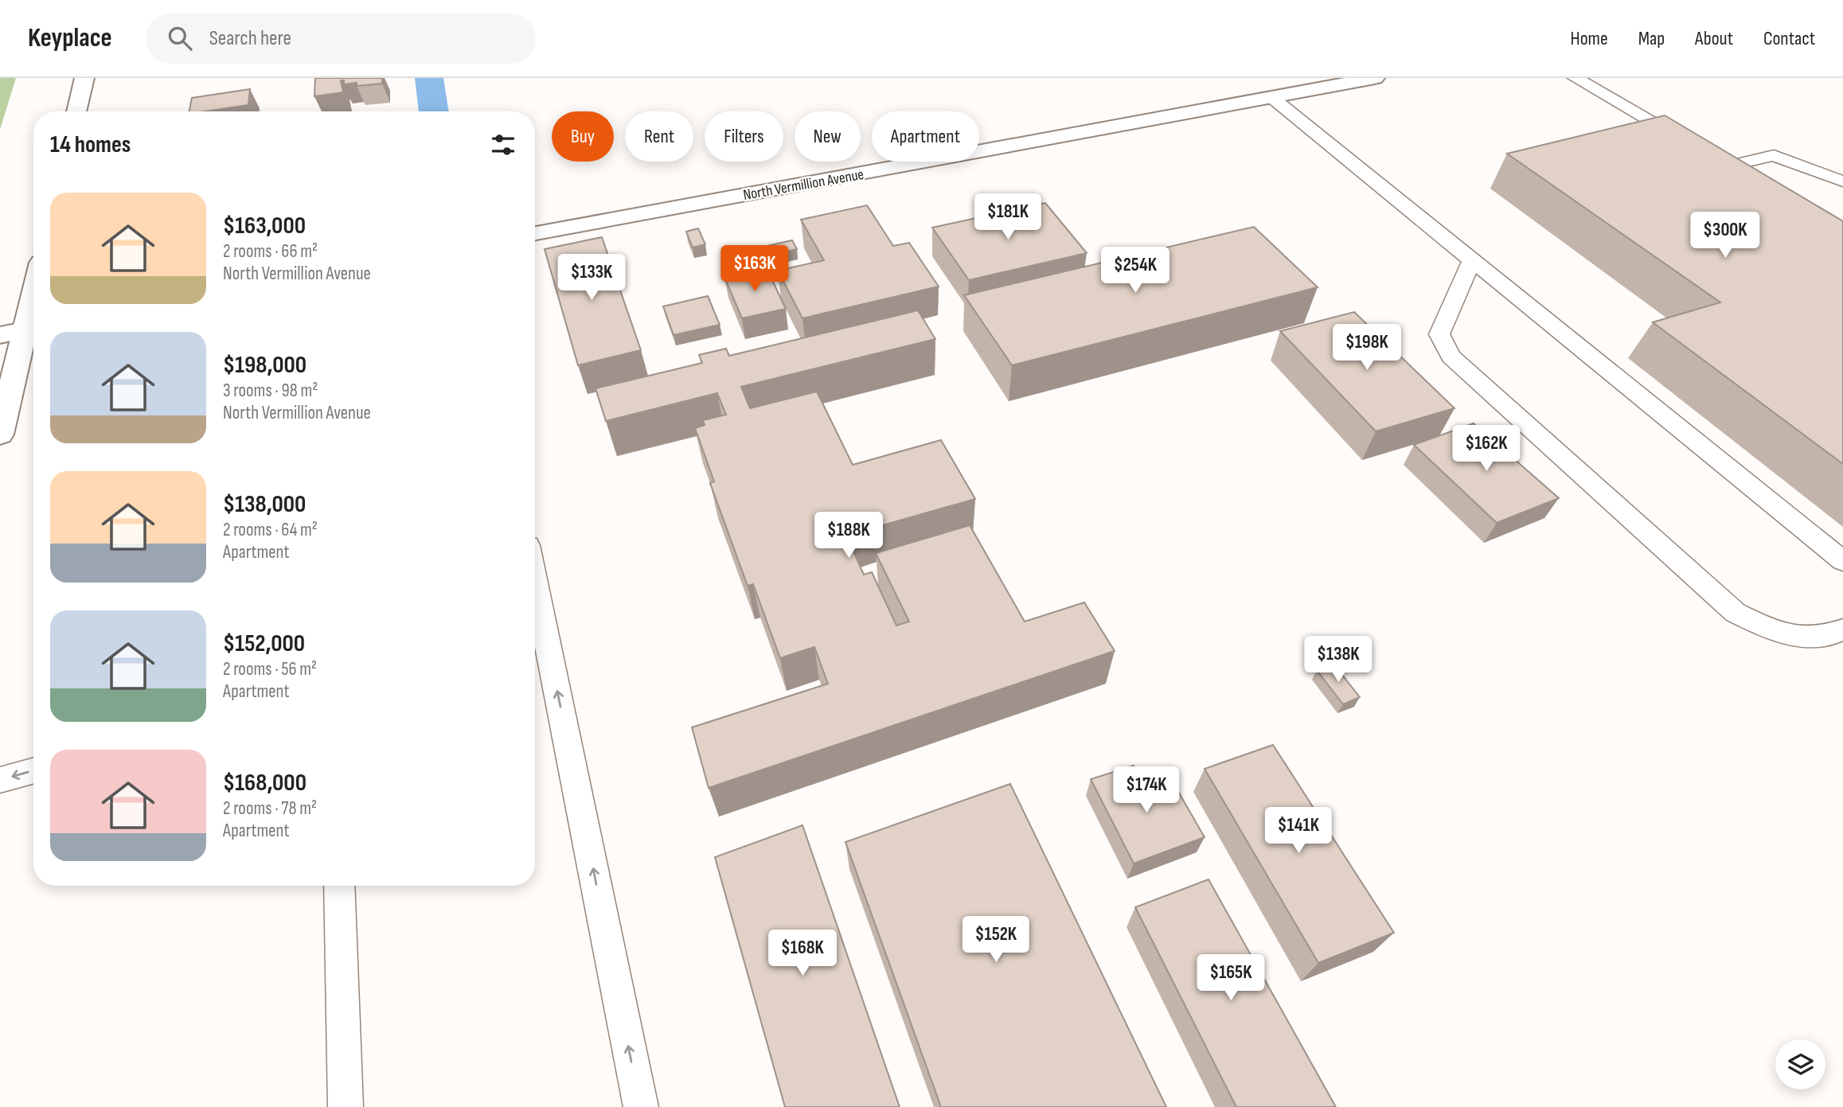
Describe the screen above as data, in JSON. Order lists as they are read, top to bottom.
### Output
{
  "streets": {
    "street": ["North Vermillion Avenue"]
  },
  "page": {
    "header": "Keyplace",
    "search": "Search here",
    "nav": [
      "Home",
      "Map",
      "About",
      "Contact"
    ],
    "chip": [
      "Buy",
      "Rent",
      "Filters",
      "New",
      "Apartment"
    ],
    "heading": "14 homes",
    "list": [
      {
        "name": "$163,000",
        "note": "2 rooms · 66 m² · North Vermillion Avenue"
      },
      {
        "name": "$198,000",
        "note": "3 rooms · 98 m² · North Vermillion Avenue"
      },
      {
        "name": "$138,000",
        "note": "2 rooms · 64 m² · Apartment"
      },
      {
        "name": "$152,000",
        "note": "2 rooms · 56 m² · Apartment"
      },
      {
        "name": "$168,000",
        "note": "2 rooms · 78 m² · Apartment"
      }
    ],
    "price": [
      "$181K",
      "$300K",
      "$163K",
      "$254K",
      "$133K",
      "$198K",
      "$162K",
      "$188K",
      "$138K",
      "$174K",
      "$141K",
      "$152K",
      "$168K",
      "$165K"
    ]
  }
}
